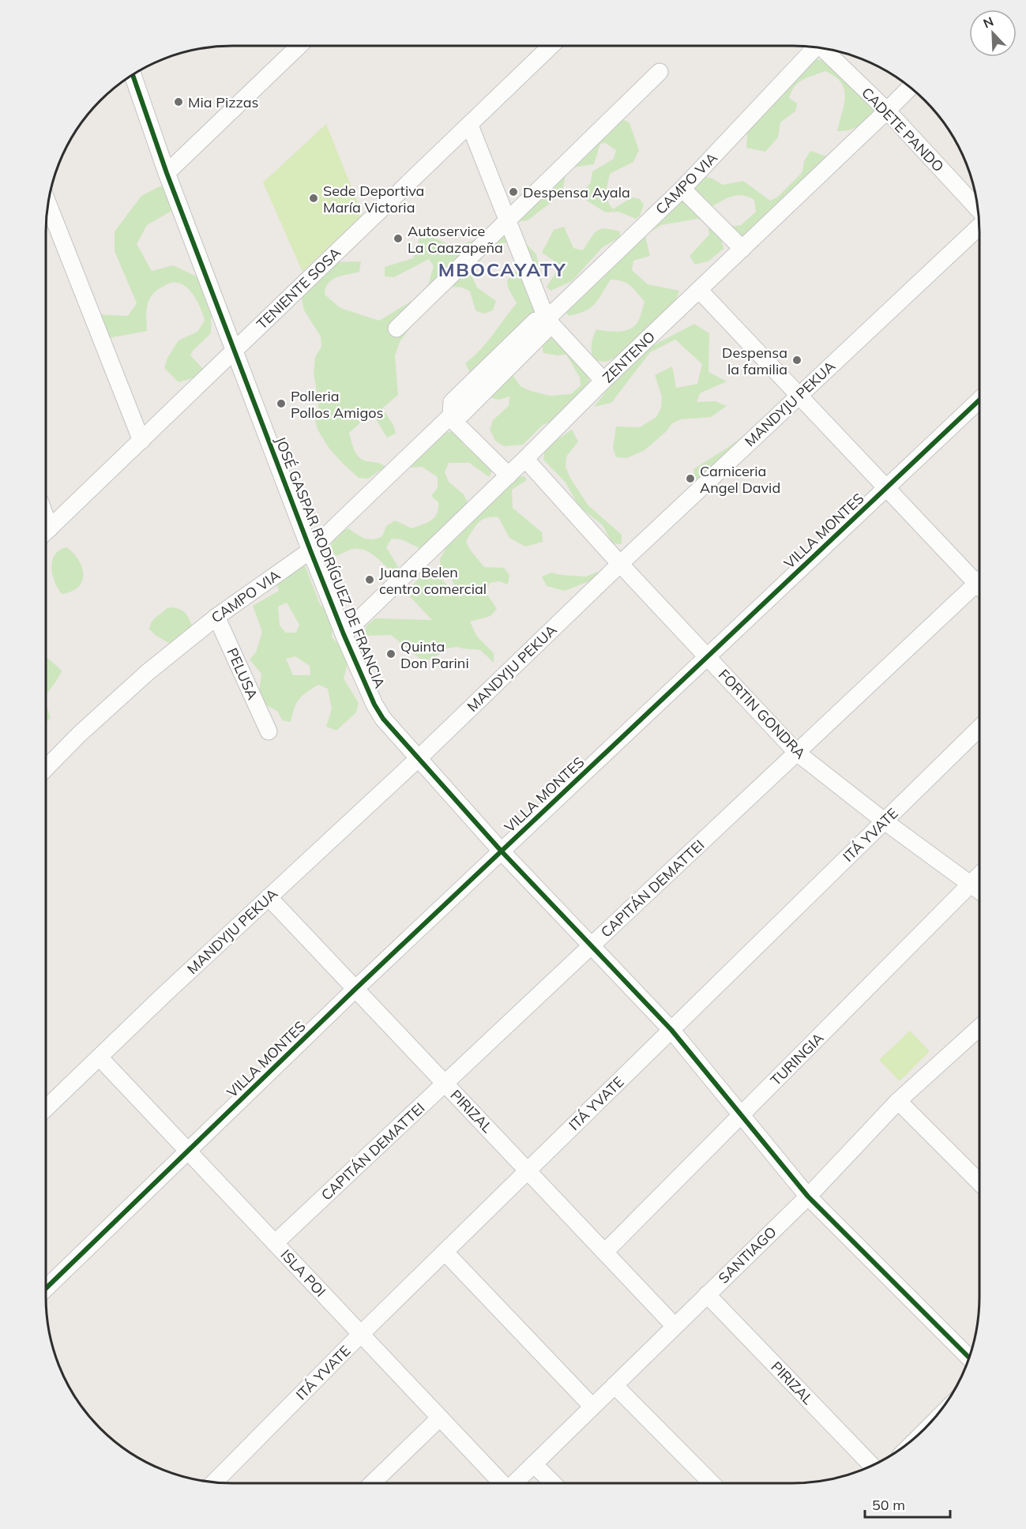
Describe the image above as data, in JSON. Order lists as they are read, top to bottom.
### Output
{
  "streets": {
    "street": [
      "CADETE PANDO",
      "CAMPO VIA",
      "TENIENTE SOSA",
      "ZENTENO",
      "MANDYJU PEKUA",
      "VILLA MONTES",
      "JOSÉ GASPAR RODRÍGUEZ DE FRANCIA",
      "PELUSA",
      "FORTIN GONDRA",
      "ITÁ YVATE",
      "CAPITÁN DEMATTEI",
      "TURINGIA",
      "PIRIZAL",
      "SANTIAGO",
      "ISLA POI"
    ]
  },
  "crossings": [
    ["CADETE PANDO", "ZENTENO"],
    ["CAMPO VIA", "JOSÉ GASPAR RODRÍGUEZ DE FRANCIA"],
    ["CAMPO VIA", "PELUSA"],
    ["TENIENTE SOSA", "JOSÉ GASPAR RODRÍGUEZ DE FRANCIA"],
    ["ZENTENO", "JOSÉ GASPAR RODRÍGUEZ DE FRANCIA"],
    ["ZENTENO", "FORTIN GONDRA"],
    ["MANDYJU PEKUA", "JOSÉ GASPAR RODRÍGUEZ DE FRANCIA"],
    ["MANDYJU PEKUA", "FORTIN GONDRA"],
    ["MANDYJU PEKUA", "PIRIZAL"],
    ["MANDYJU PEKUA", "ISLA POI"],
    ["VILLA MONTES", "JOSÉ GASPAR RODRÍGUEZ DE FRANCIA"],
    ["VILLA MONTES", "FORTIN GONDRA"],
    ["VILLA MONTES", "PIRIZAL"],
    ["VILLA MONTES", "ISLA POI"],
    ["JOSÉ GASPAR RODRÍGUEZ DE FRANCIA", "ITÁ YVATE"],
    ["JOSÉ GASPAR RODRÍGUEZ DE FRANCIA", "CAPITÁN DEMATTEI"],
    ["JOSÉ GASPAR RODRÍGUEZ DE FRANCIA", "TURINGIA"],
    ["JOSÉ GASPAR RODRÍGUEZ DE FRANCIA", "SANTIAGO"],
    ["FORTIN GONDRA", "ITÁ YVATE"],
    ["FORTIN GONDRA", "CAPITÁN DEMATTEI"],
    ["FORTIN GONDRA", "TURINGIA"],
    ["ITÁ YVATE", "PIRIZAL"],
    ["ITÁ YVATE", "ISLA POI"],
    ["CAPITÁN DEMATTEI", "PIRIZAL"],
    ["CAPITÁN DEMATTEI", "ISLA POI"],
    ["TURINGIA", "PIRIZAL"],
    ["PIRIZAL", "SANTIAGO"]
  ],
  "districts": ["MBOCAYATY"],
  "places": [
    "Mia Pizzas",
    "Despensa Ayala",
    "Sede Deportiva María Victoria",
    "Autoservice La Caazapeña",
    "Despensa la familia",
    "Polleria Pollos Amigos",
    "Carniceria Angel David",
    "Juana Belen centro comercial",
    "Quinta Don Parini"
  ],
  "scale_bar": "50 m",
  "north": "top left"
}
